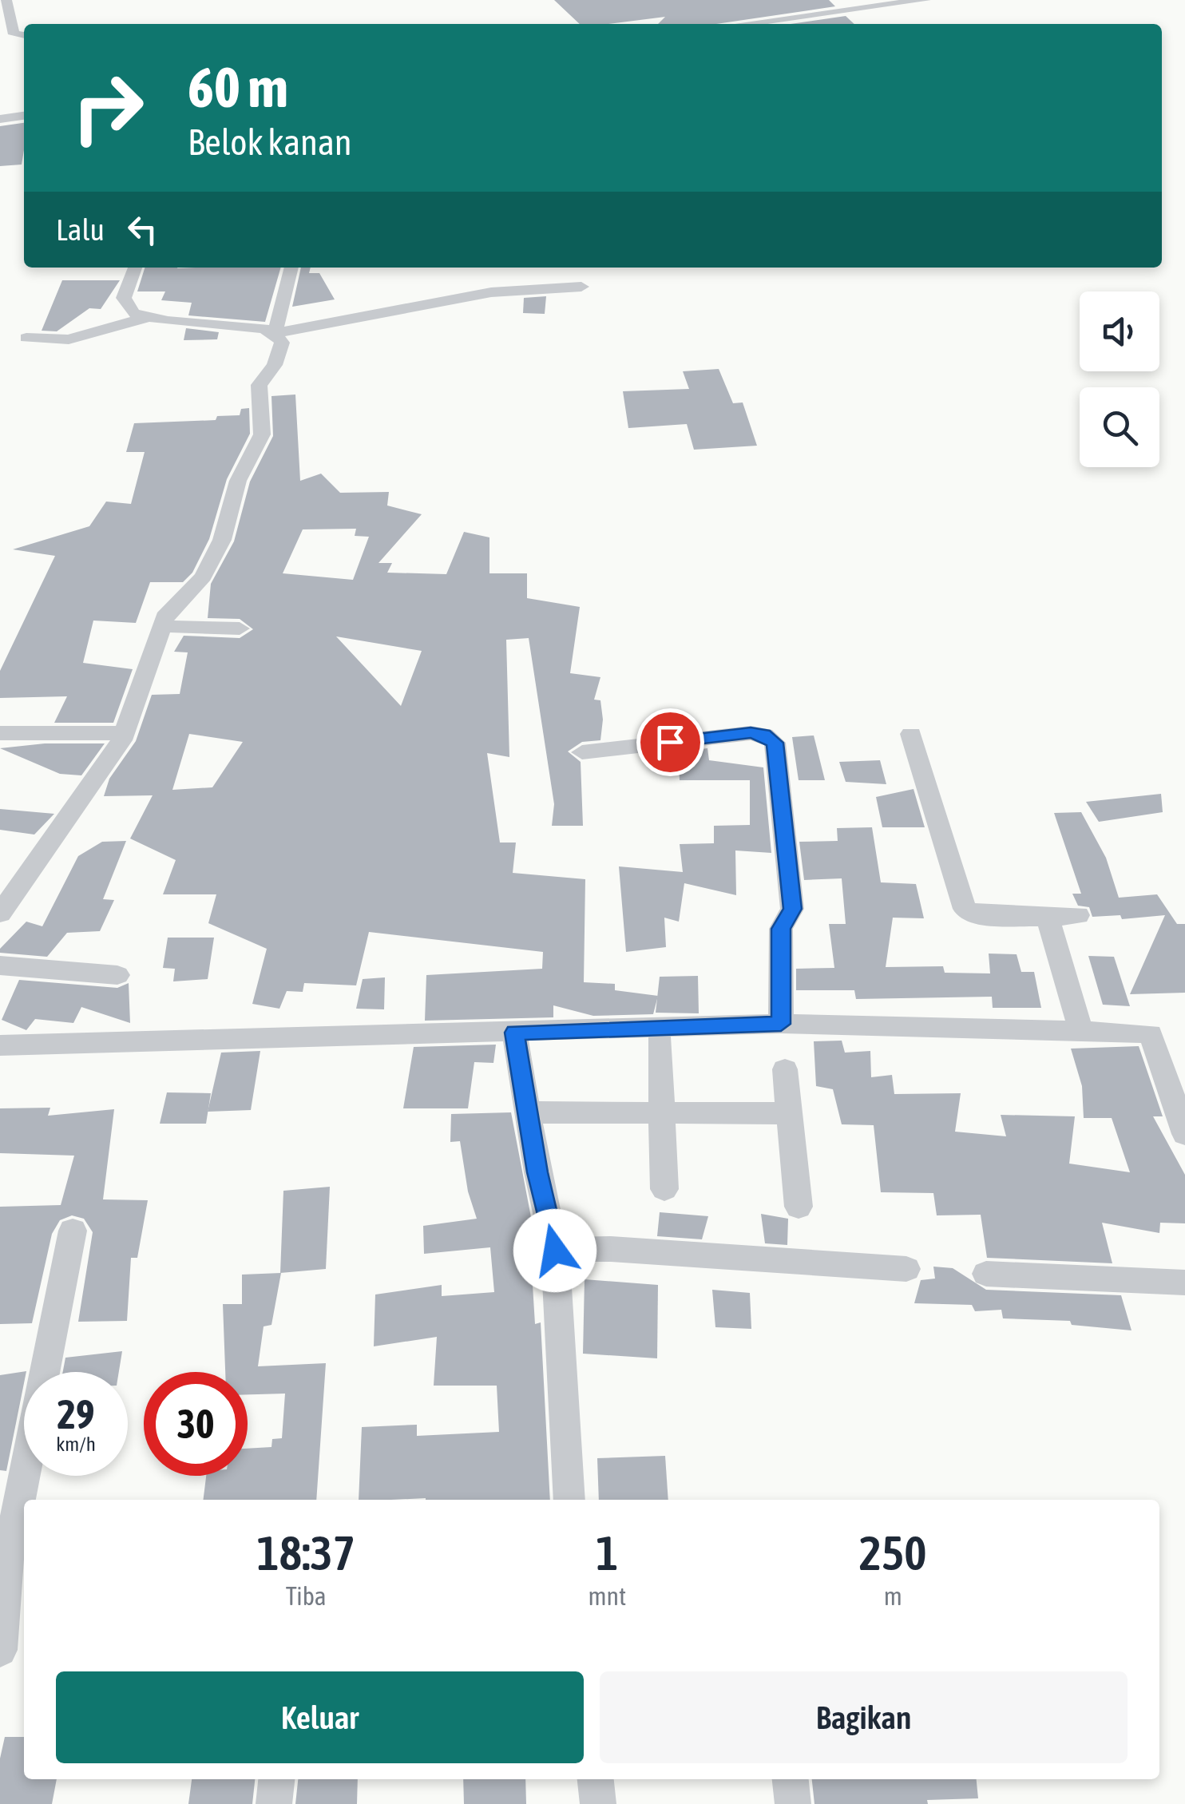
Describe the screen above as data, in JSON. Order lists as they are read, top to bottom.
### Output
{
  "page": {
    "turn": ["60 m", "Belok kanan"],
    "then": "Lalu",
    "speed": "29 km/h",
    "limit": "30",
    "eta": [
      "18:37",
      "Tiba",
      "1",
      "mnt",
      "250",
      "m"
    ],
    "buttons": ["Keluar", "Bagikan"]
  }
}
